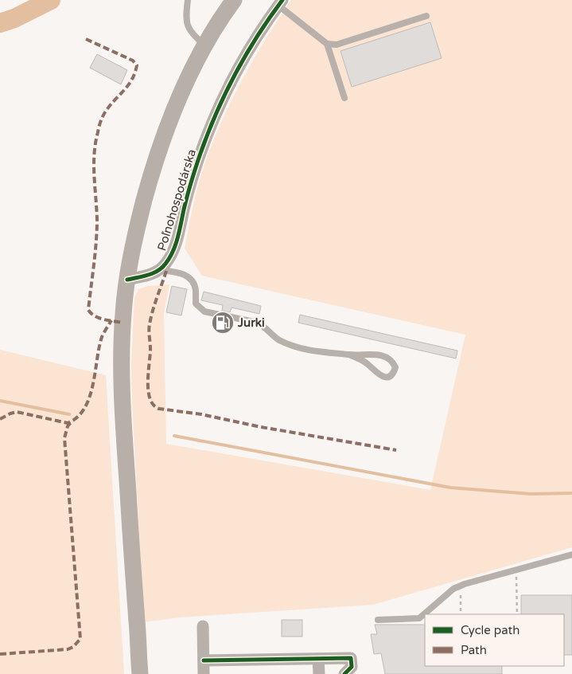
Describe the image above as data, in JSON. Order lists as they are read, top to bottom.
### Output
{
  "streets": {
    "street": ["Poľnohospodárska"]
  },
  "places": {
    "fuel station": ["Jurki"]
  },
  "legend": ["Cycle path", "Path"]
}
